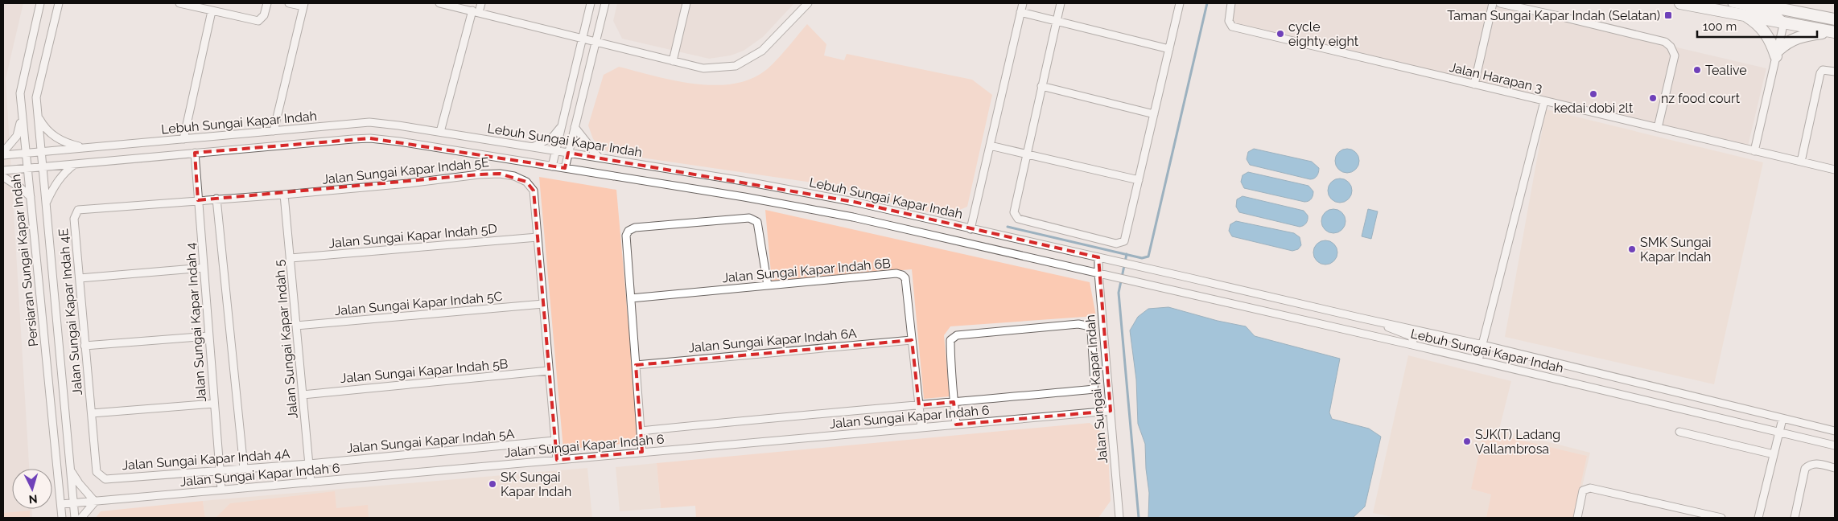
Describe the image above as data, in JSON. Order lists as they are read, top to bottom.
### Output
{
  "streets": {
    "street": [
      "Jalan Harapan 3",
      "Lebuh Sungai Kapar Indah",
      "Jalan Sungai Kapar Indah 5E",
      "Jalan Sungai Kapar Indah 5D",
      "Persiaran Sungai Kapar Indah",
      "Jalan Sungai Kapar Indah 6B",
      "Jalan Sungai Kapar Indah 5C",
      "Jalan Sungai Kapar Indah 4E",
      "Jalan Sungai Kapar Indah 4",
      "Jalan Sungai Kapar Indah 5",
      "Jalan Sungai Kapar Indah 6A",
      "Jalan Sungai Kapar Indah 5B",
      "Jalan Sungai Kapar Indah",
      "Jalan Sungai Kapar Indah 6",
      "Jalan Sungai Kapar Indah 5A",
      "Jalan Sungai Kapar Indah 4A"
    ]
  },
  "crossings": [
    ["Lebuh Sungai Kapar Indah", "Persiaran Sungai Kapar Indah"],
    ["Lebuh Sungai Kapar Indah", "Jalan Sungai Kapar Indah 4"],
    ["Lebuh Sungai Kapar Indah", "Jalan Sungai Kapar Indah"],
    ["Jalan Sungai Kapar Indah 5E", "Jalan Sungai Kapar Indah 5D"],
    ["Jalan Sungai Kapar Indah 5E", "Jalan Sungai Kapar Indah 5C"],
    ["Jalan Sungai Kapar Indah 5E", "Jalan Sungai Kapar Indah 4E"],
    ["Jalan Sungai Kapar Indah 5E", "Jalan Sungai Kapar Indah 4"],
    ["Jalan Sungai Kapar Indah 5E", "Jalan Sungai Kapar Indah 5"],
    ["Jalan Sungai Kapar Indah 5E", "Jalan Sungai Kapar Indah 5B"],
    ["Jalan Sungai Kapar Indah 5E", "Jalan Sungai Kapar Indah 6"],
    ["Jalan Sungai Kapar Indah 5E", "Jalan Sungai Kapar Indah 5A"],
    ["Jalan Sungai Kapar Indah 5D", "Jalan Sungai Kapar Indah 5"],
    ["Persiaran Sungai Kapar Indah", "Jalan Sungai Kapar Indah 6"],
    ["Jalan Sungai Kapar Indah 6B", "Jalan Sungai Kapar Indah 6A"],
    ["Jalan Sungai Kapar Indah 6B", "Jalan Sungai Kapar Indah 6"],
    ["Jalan Sungai Kapar Indah 5C", "Jalan Sungai Kapar Indah 5"],
    ["Jalan Sungai Kapar Indah 4E", "Jalan Sungai Kapar Indah 4"],
    ["Jalan Sungai Kapar Indah 4E", "Jalan Sungai Kapar Indah 4A"],
    ["Jalan Sungai Kapar Indah 4", "Jalan Sungai Kapar Indah 6"],
    ["Jalan Sungai Kapar Indah 4", "Jalan Sungai Kapar Indah 4A"],
    ["Jalan Sungai Kapar Indah 5", "Jalan Sungai Kapar Indah 5B"],
    ["Jalan Sungai Kapar Indah 5", "Jalan Sungai Kapar Indah 6"],
    ["Jalan Sungai Kapar Indah 5", "Jalan Sungai Kapar Indah 5A"],
    ["Jalan Sungai Kapar Indah 5", "Jalan Sungai Kapar Indah 4A"],
    ["Jalan Sungai Kapar Indah 6A", "Jalan Sungai Kapar Indah 6"],
    ["Jalan Sungai Kapar Indah", "Jalan Sungai Kapar Indah 6"],
    ["Jalan Sungai Kapar Indah 5A", "Jalan Sungai Kapar Indah 4A"]
  ],
  "places": {
    "transit": ["Taman Sungai Kapar Indah (Selatan)"],
    "other": [
      "cycle eighty eight",
      "Tealive",
      "kedai dobi 2lt",
      "nz food court",
      "SMK Sungai Kapar Indah",
      "SJK(T) Ladang Vallambrosa",
      "SK Sungai Kapar Indah"
    ]
  },
  "scale_bar": "100 m",
  "north": "bottom"
}
